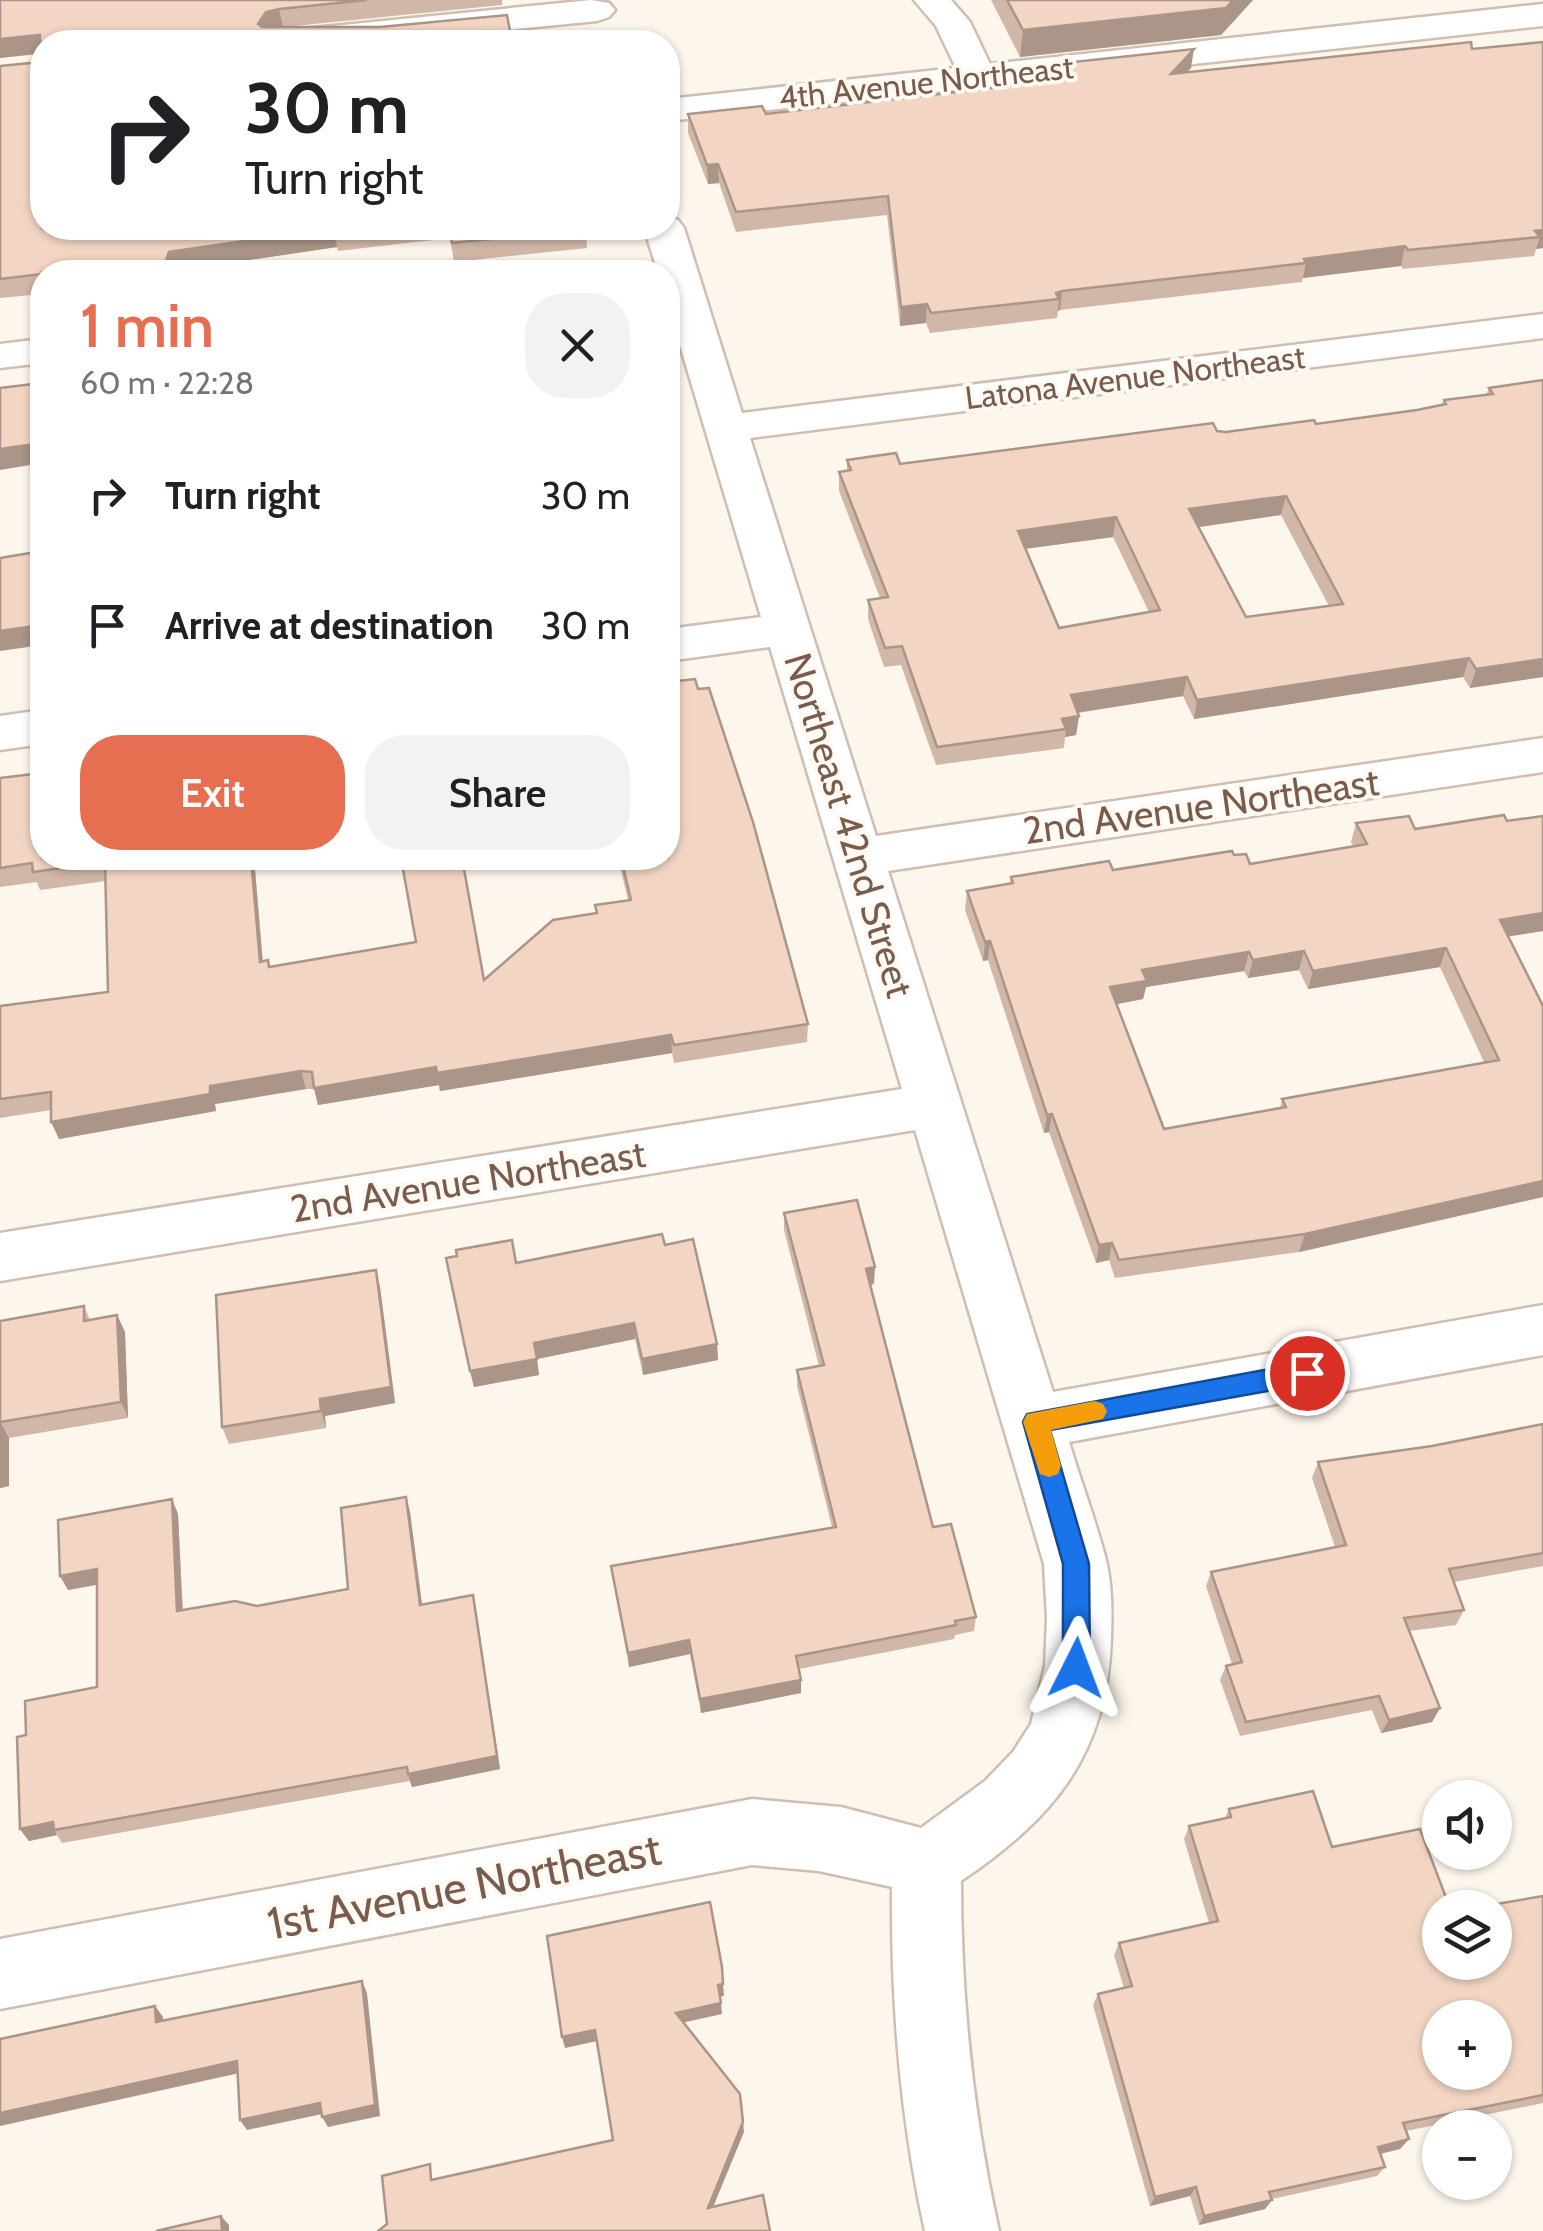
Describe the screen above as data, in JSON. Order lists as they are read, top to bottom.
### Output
{
  "streets": {
    "street": [
      "4th Avenue Northeast",
      "Latona Avenue Northeast",
      "2nd Avenue Northeast",
      "Northeast 42nd Street",
      "1st Avenue Northeast"
    ]
  },
  "crossings": [
    ["Latona Avenue Northeast", "Northeast 42nd Street"],
    ["2nd Avenue Northeast", "Northeast 42nd Street"],
    ["Northeast 42nd Street", "1st Avenue Northeast"]
  ],
  "page": {
    "turn": ["30 m", "Turn right"],
    "heading": ["1 min", "60 m · 22:28"],
    "list": [
      {
        "name": "Turn right",
        "value": "30 m"
      },
      {
        "name": "Arrive at destination",
        "value": "30 m"
      }
    ],
    "buttons": ["Exit", "Share"],
    "map_buttons": ["+", "−"]
  }
}
